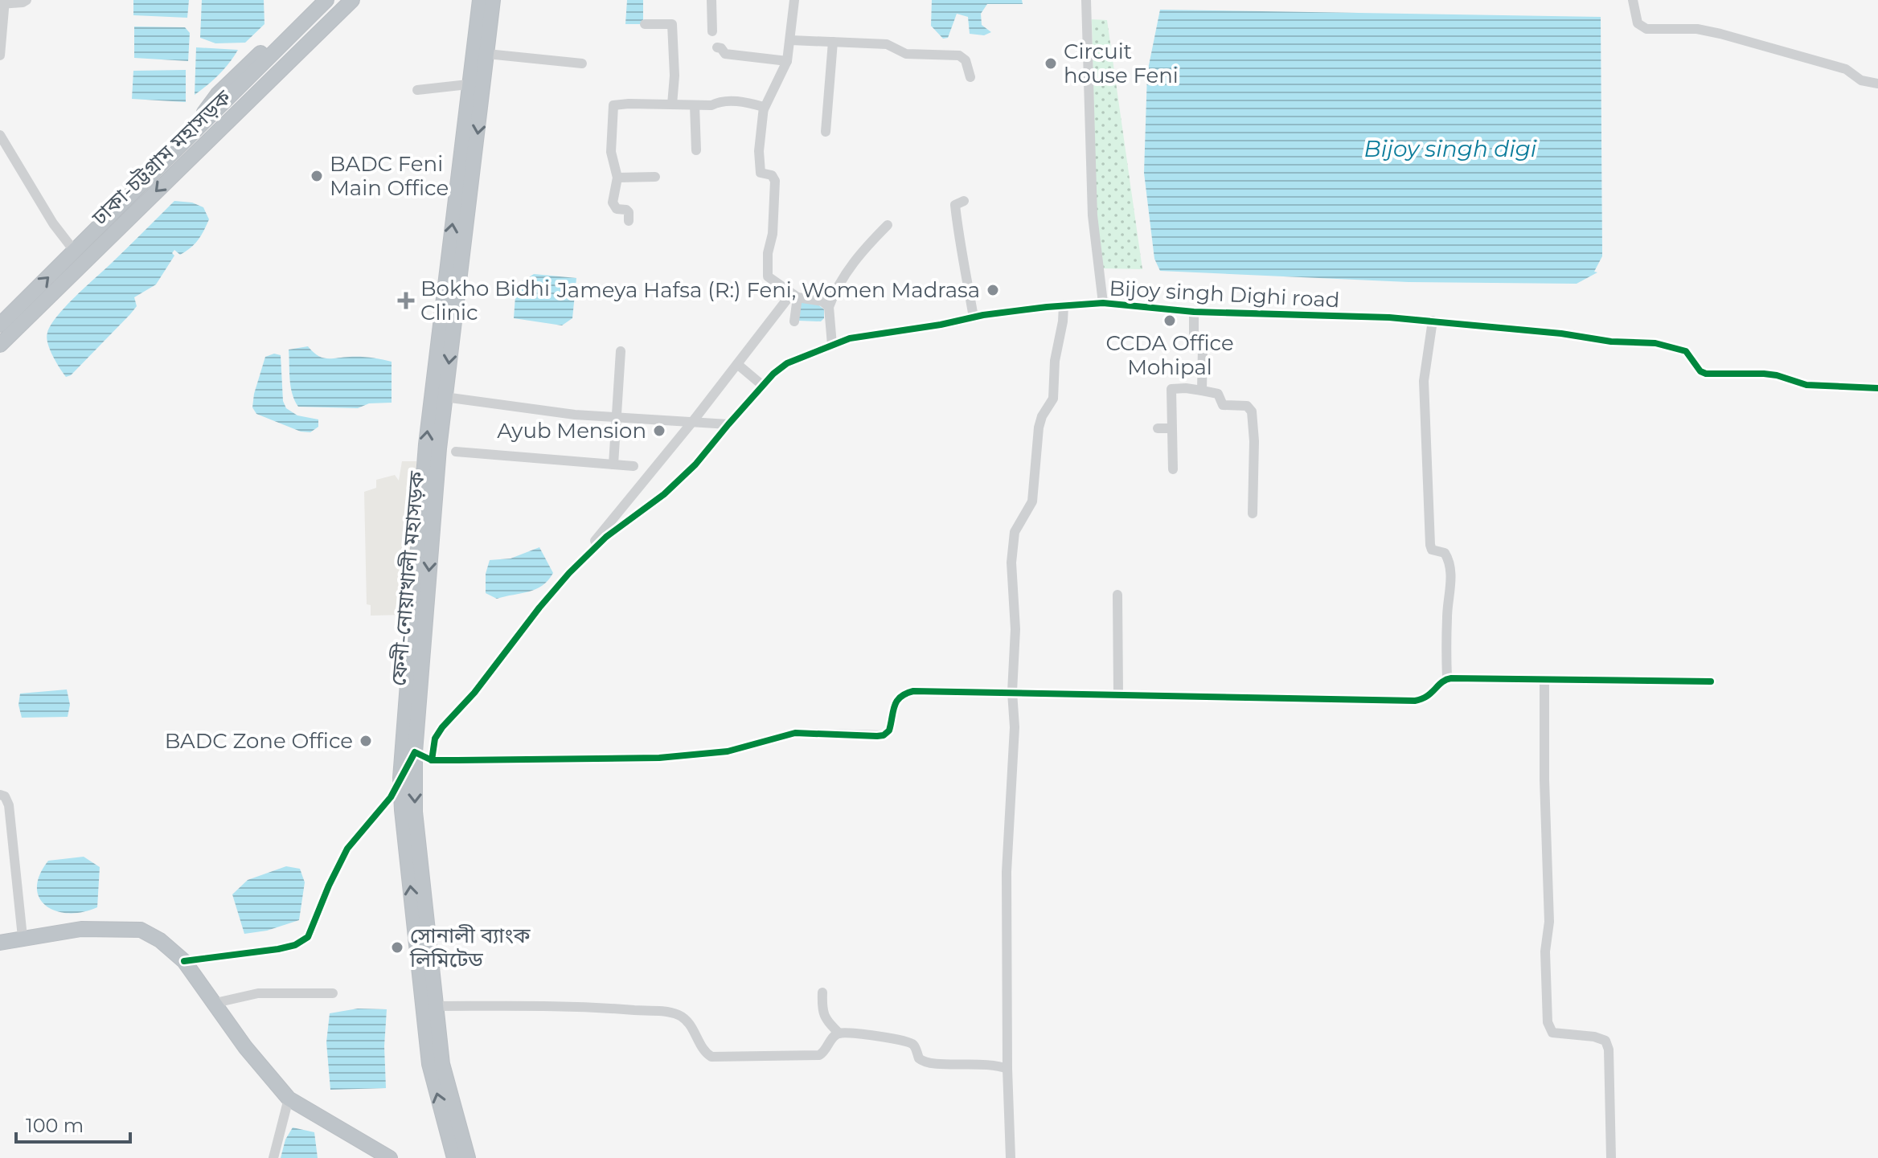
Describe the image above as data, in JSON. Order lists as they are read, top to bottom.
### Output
{
  "streets": {
    "highway": ["ঢাকা-চট্টগ্রাম মহাসড়ক", "ফেনী-নোয়াখালী মহাসড়ক"],
    "street": ["Bijoy singh Dighi road"]
  },
  "water": ["Bijoy singh digi"],
  "places": {
    "other": [
      "Circuit house Feni",
      "BADC Feni Main Office",
      "Jameya Hafsa (R:) Feni, Women Madrasa",
      "CCDA Office Mohipal",
      "Ayub Mension",
      "BADC Zone Office",
      "সোনালী ব্যাংক লিমিটেড"
    ],
    "health": ["Bokho Bidhi Clinic"]
  },
  "scale_bar": "100 m"
}
